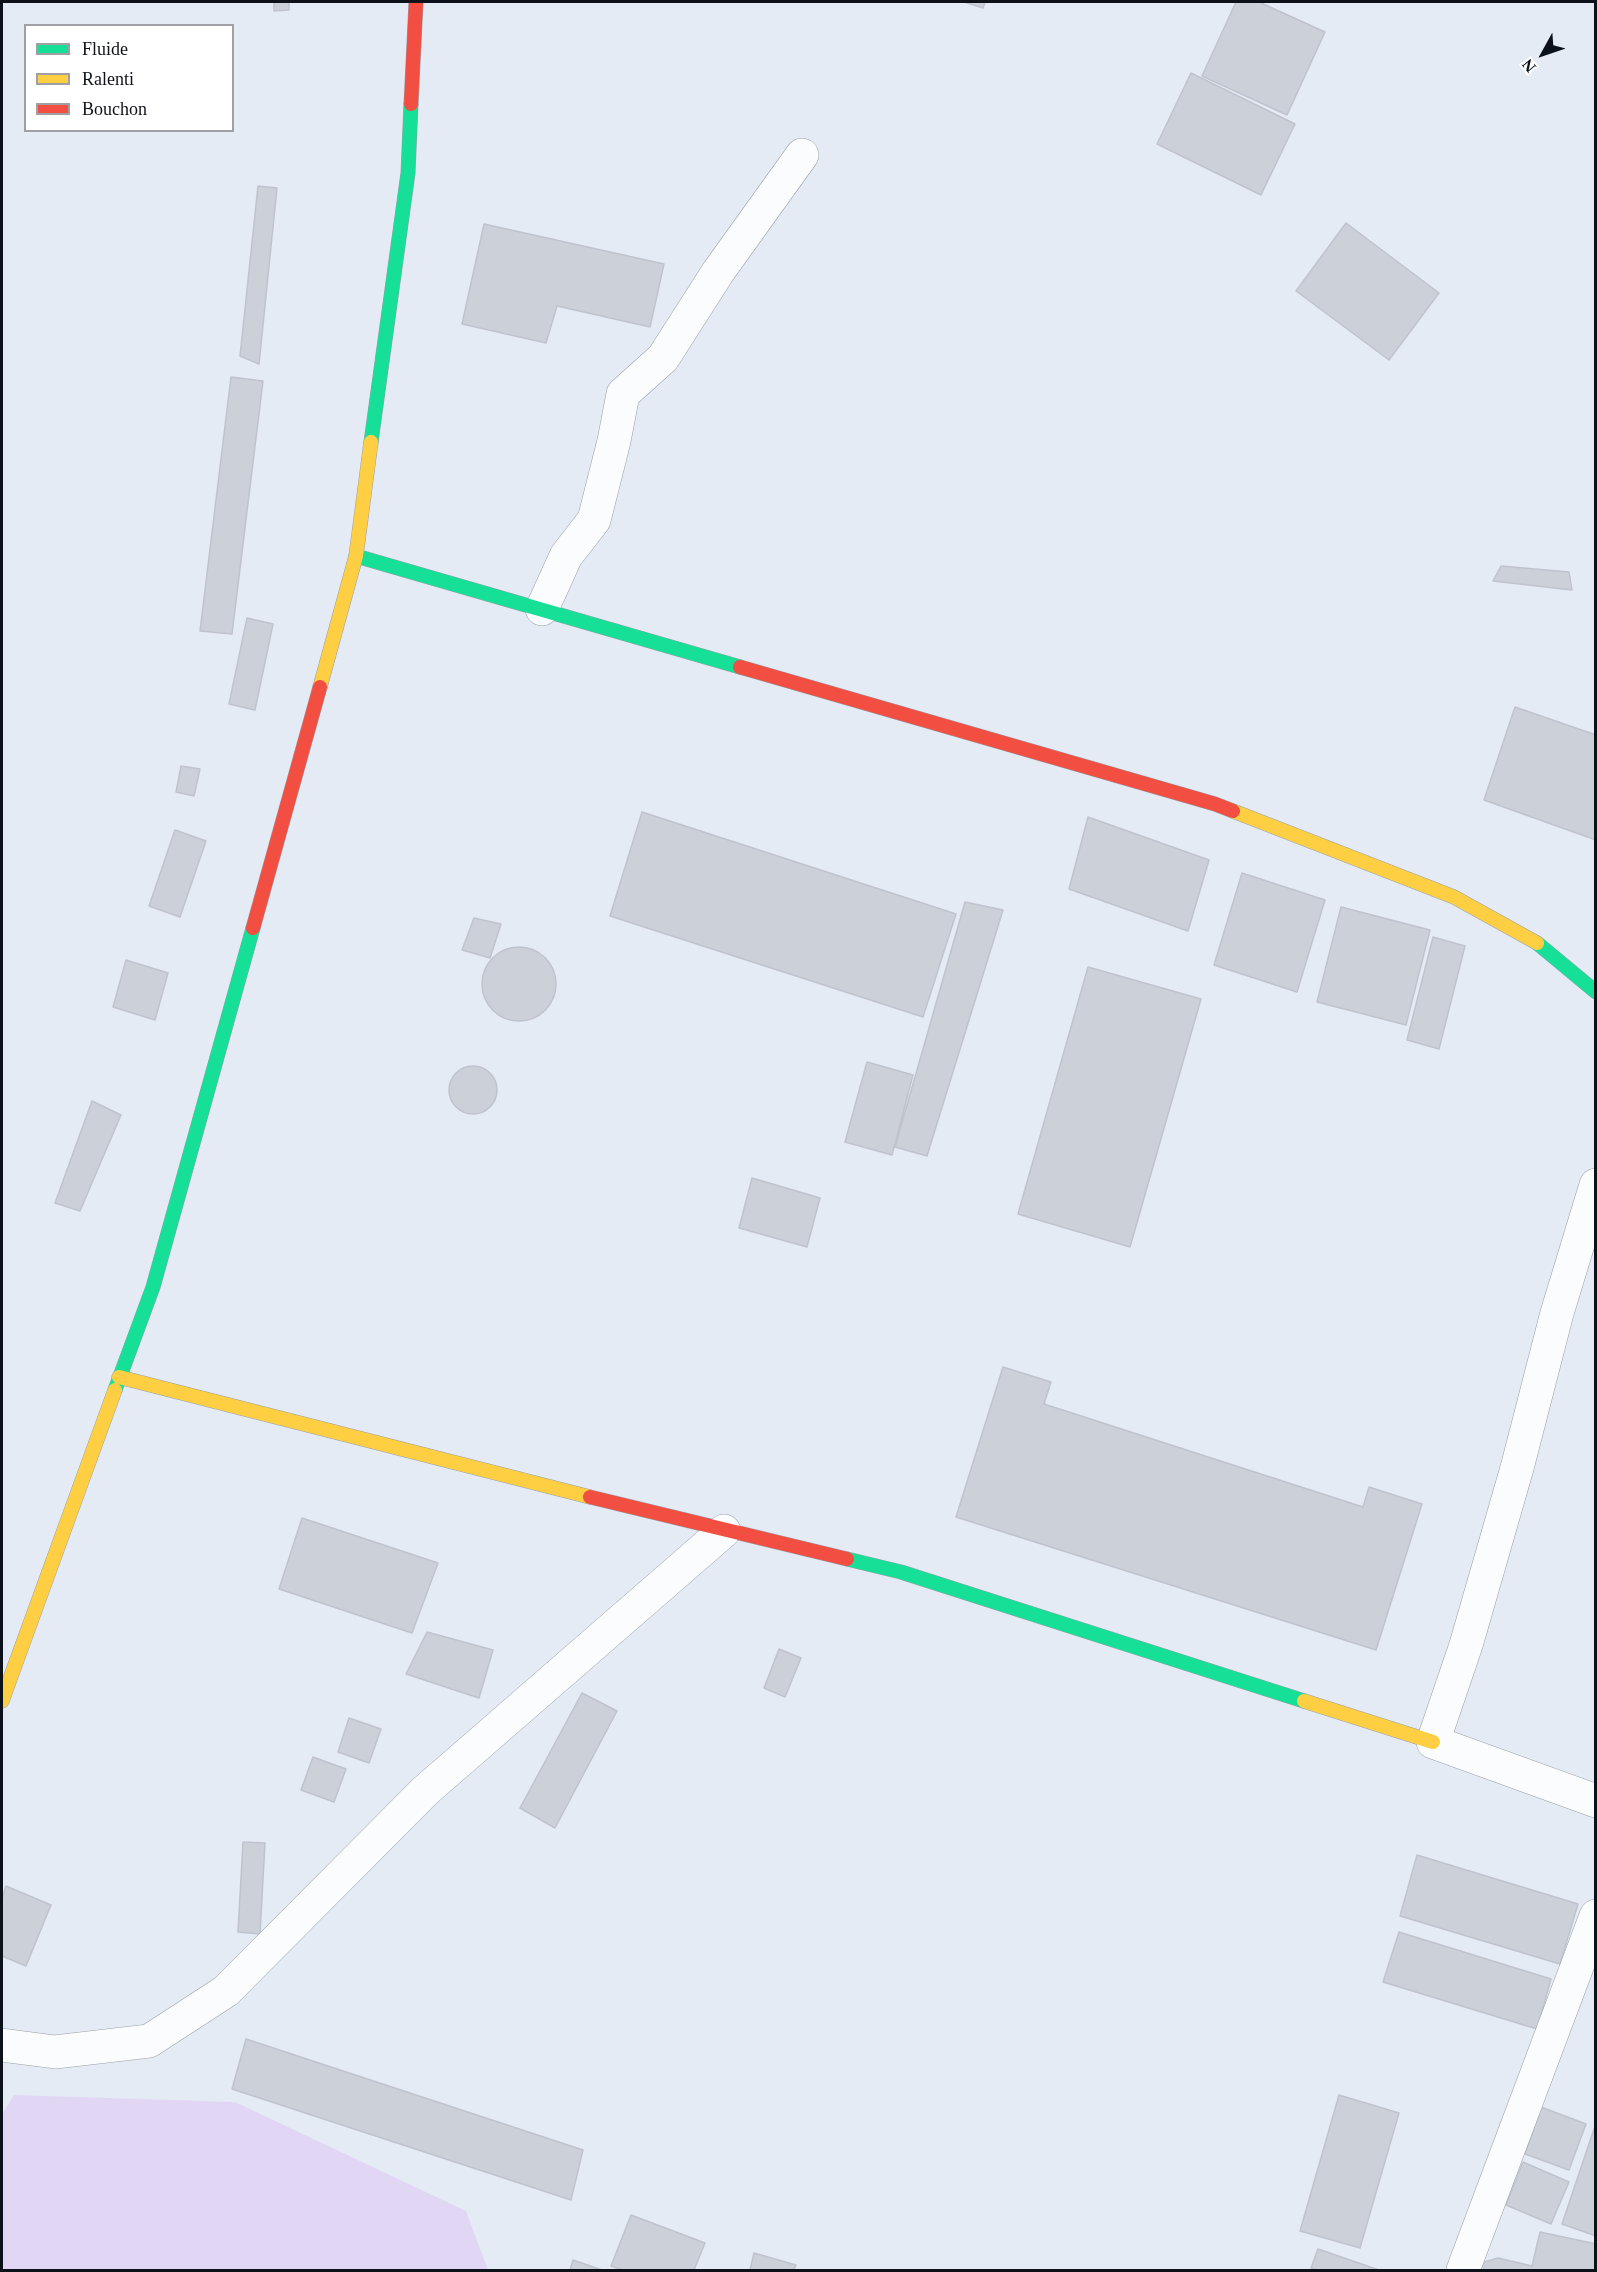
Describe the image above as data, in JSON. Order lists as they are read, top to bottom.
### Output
{
  "legend": ["Fluide", "Ralenti", "Bouchon"],
  "north": "bottom left"
}
